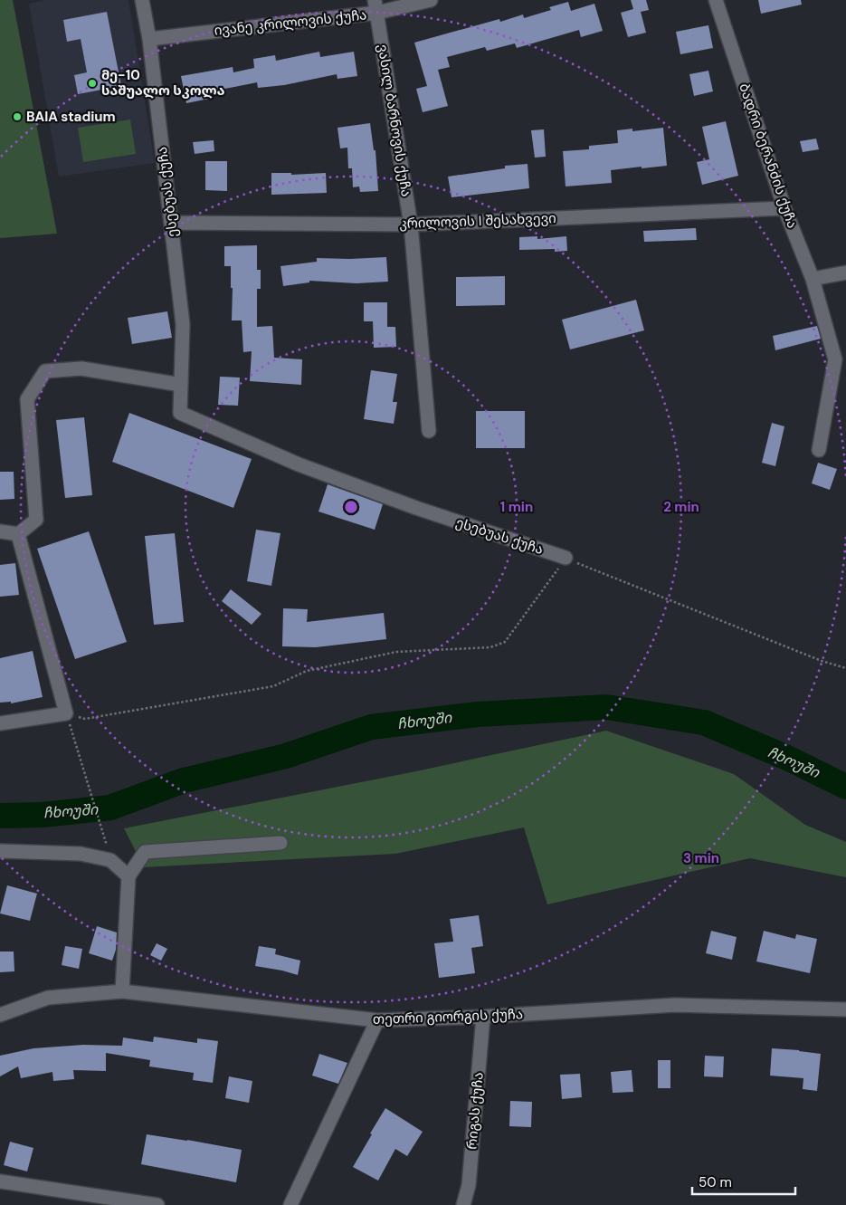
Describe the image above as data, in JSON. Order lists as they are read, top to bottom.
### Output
{
  "streets": {
    "street": [
      "ივანე კრილოვის ქუჩა",
      "ვასილ ბარნოვის ქუჩა",
      "ბადრი ბერანძის ქუჩა",
      "ესებუას ქუჩა",
      "კრილოვის I შესახვევი",
      "თეთრი გიორგის ქუჩა",
      "რიგას ქუჩა"
    ]
  },
  "crossings": [
    ["ივანე კრილოვის ქუჩა", "ვასილ ბარნოვის ქუჩა"],
    ["ივანე კრილოვის ქუჩა", "ესებუას ქუჩა"],
    ["ვასილ ბარნოვის ქუჩა", "კრილოვის I შესახვევი"],
    ["ბადრი ბერანძის ქუჩა", "კრილოვის I შესახვევი"],
    ["ესებუას ქუჩა", "კრილოვის I შესახვევი"],
    ["თეთრი გიორგის ქუჩა", "რიგას ქუჩა"]
  ],
  "water": ["ჩხოუში"],
  "places": ["მე-10 საშუალო სკოლა", "BAIA stadium"],
  "scale_bar": "50 m",
  "rings": ["1 min", "2 min", "3 min"]
}
